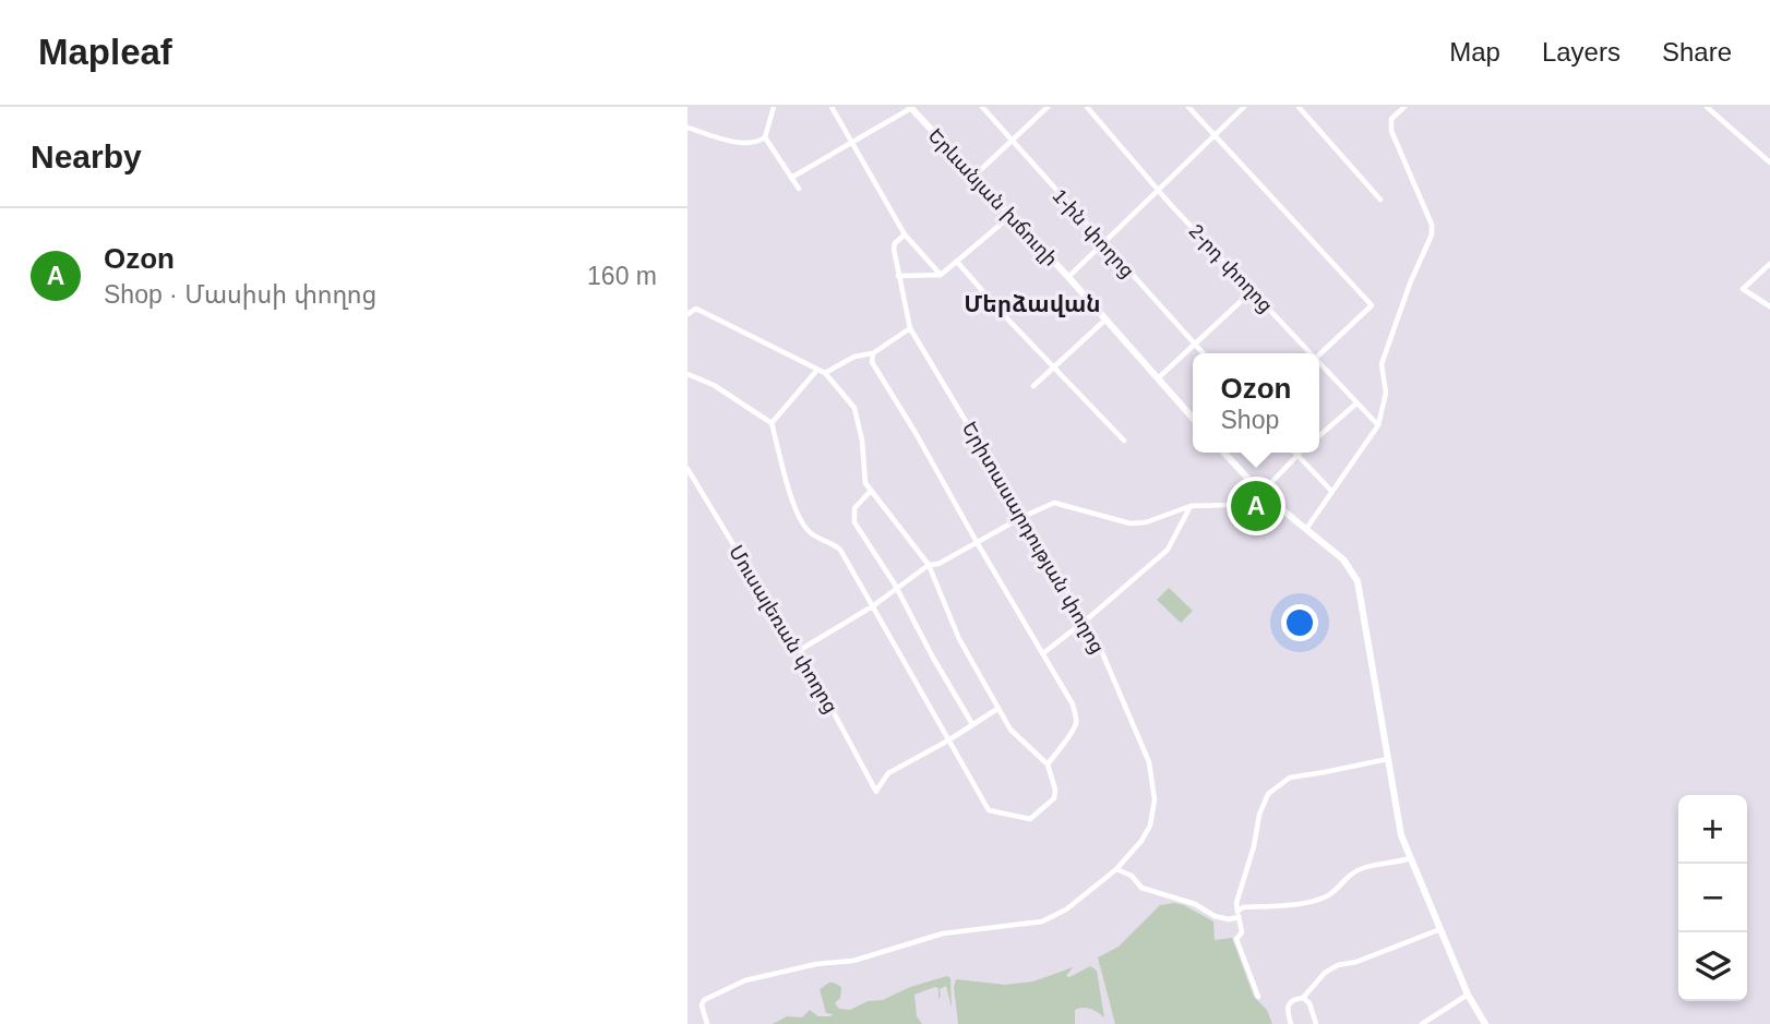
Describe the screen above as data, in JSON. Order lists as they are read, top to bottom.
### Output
{
  "streets": {
    "main road": ["Երևանյան խճուղի"],
    "street": [
      "1-ին փողոց",
      "2-րդ փողոց",
      "Երիտասարդության փողոց",
      "Մուսալեռան փողոց"
    ]
  },
  "districts": ["Մերձավան"],
  "page": {
    "header": "Mapleaf",
    "nav": ["Map", "Layers", "Share"],
    "heading": "Nearby",
    "list": [
      {
        "mark": "A",
        "name": "Ozon",
        "note": "Shop · Մասիսի փողոց",
        "value": "160 m"
      }
    ],
    "popup": ["Ozon", "Shop"],
    "pins": "A",
    "map_buttons": ["+", "−"]
  }
}
